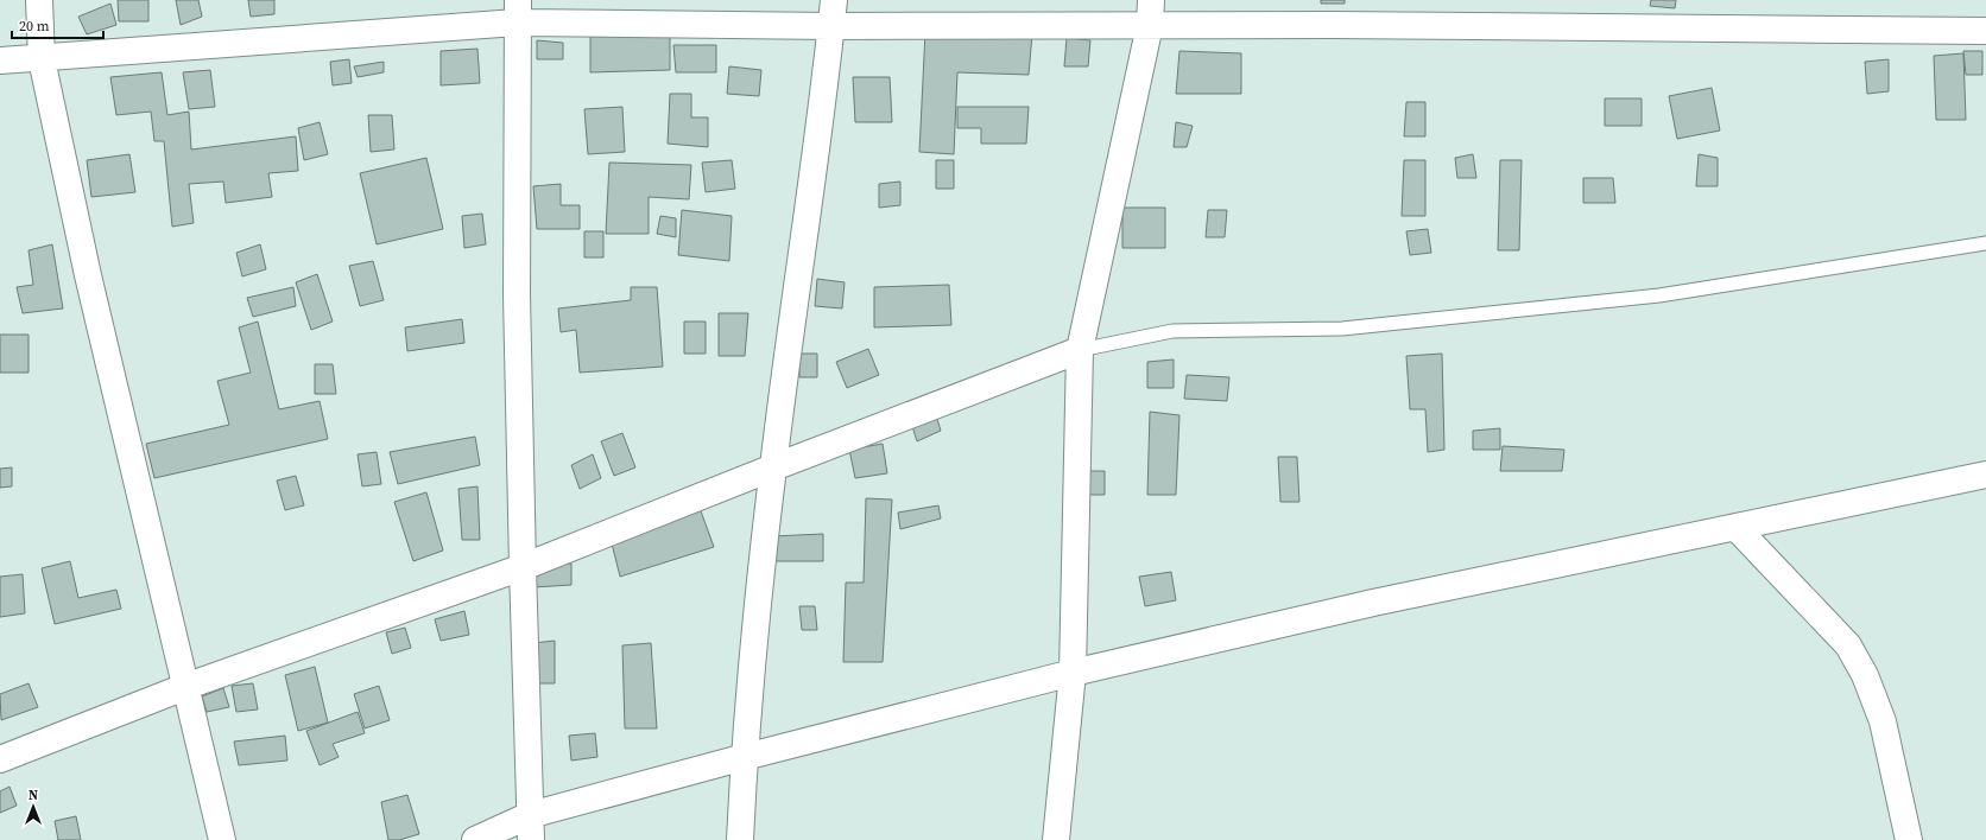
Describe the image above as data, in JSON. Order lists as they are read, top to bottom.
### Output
{
  "scale_bar": "20 m",
  "north": "top"
}
